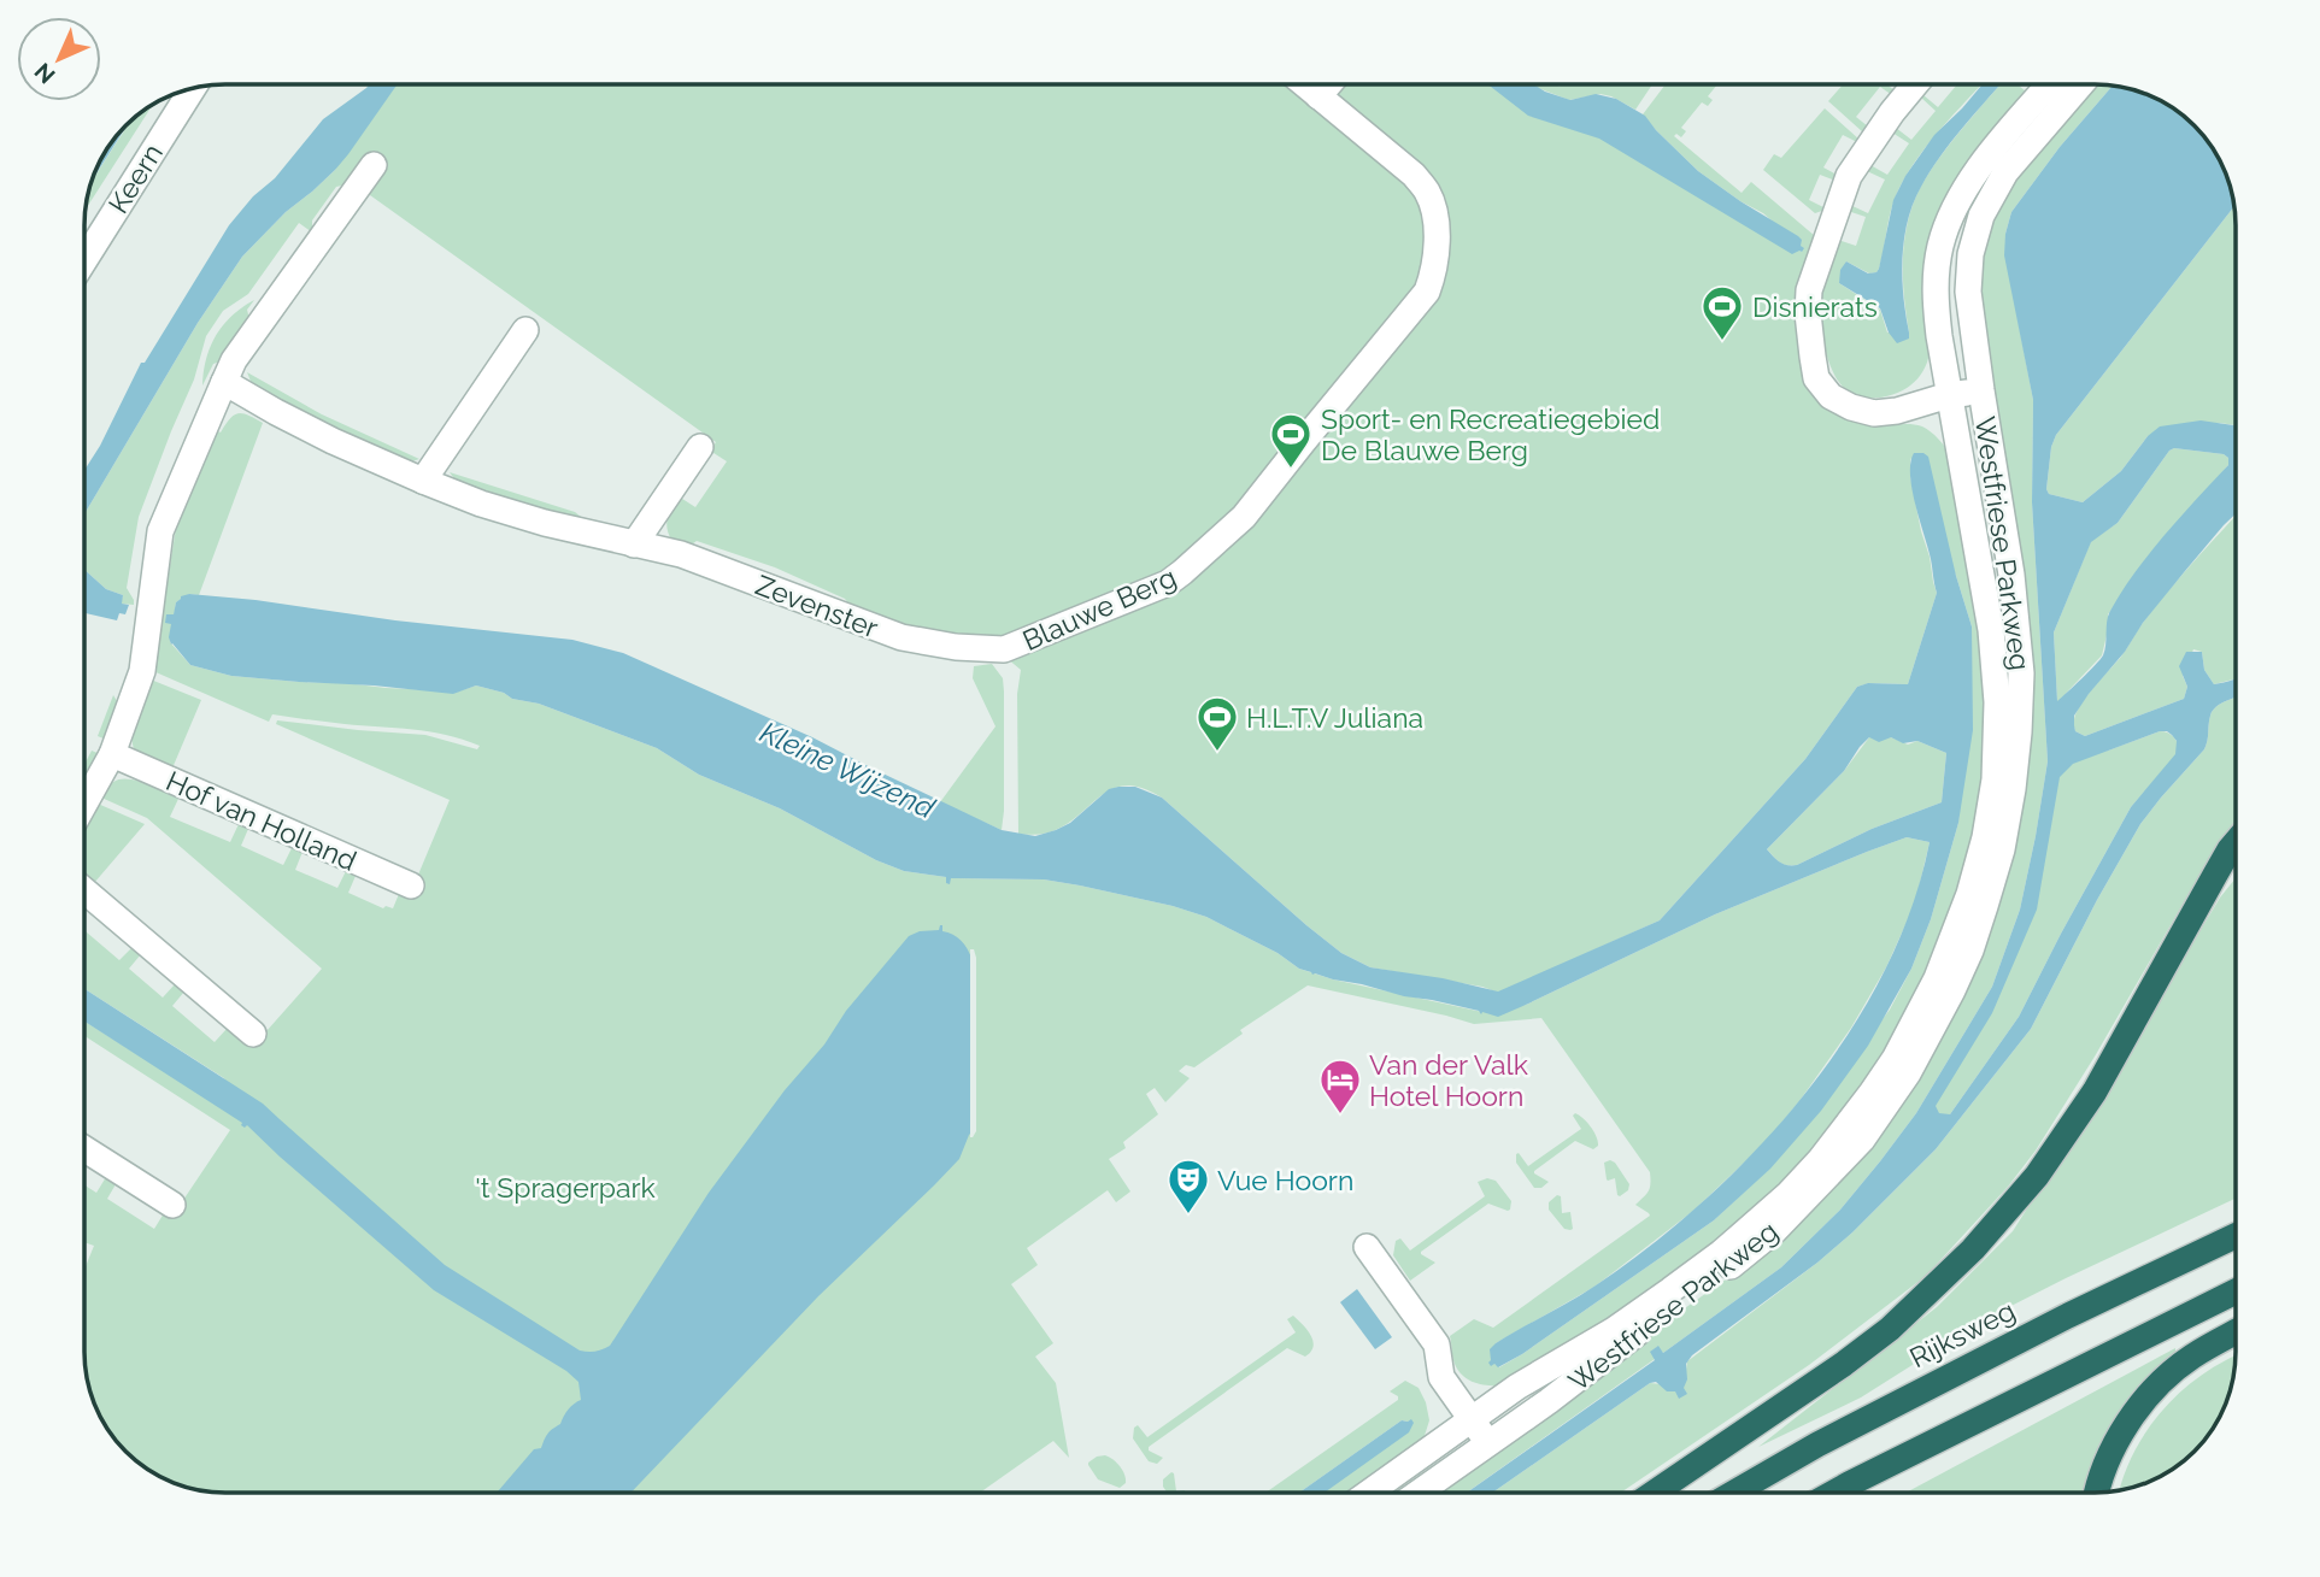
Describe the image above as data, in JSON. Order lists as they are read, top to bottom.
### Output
{
  "streets": {
    "highway": ["Rijksweg"],
    "street": [
      "Keern",
      "Westfriese Parkweg",
      "Zevenster",
      "Blauwe Berg",
      "Hof van Holland"
    ]
  },
  "crossings": [
    ["Zevenster", "Blauwe Berg"]
  ],
  "water": ["Kleine Wijzend"],
  "parks": ["'t Spragerpark"],
  "places": {
    "sports": ["Disnierats", "Sport- en Recreatiegebied De Blauwe Berg", "H.L.T.V Juliana"],
    "hotel": ["Van der Valk Hotel Hoorn"],
    "theatre": ["Vue Hoorn"]
  },
  "north": "bottom left"
}
